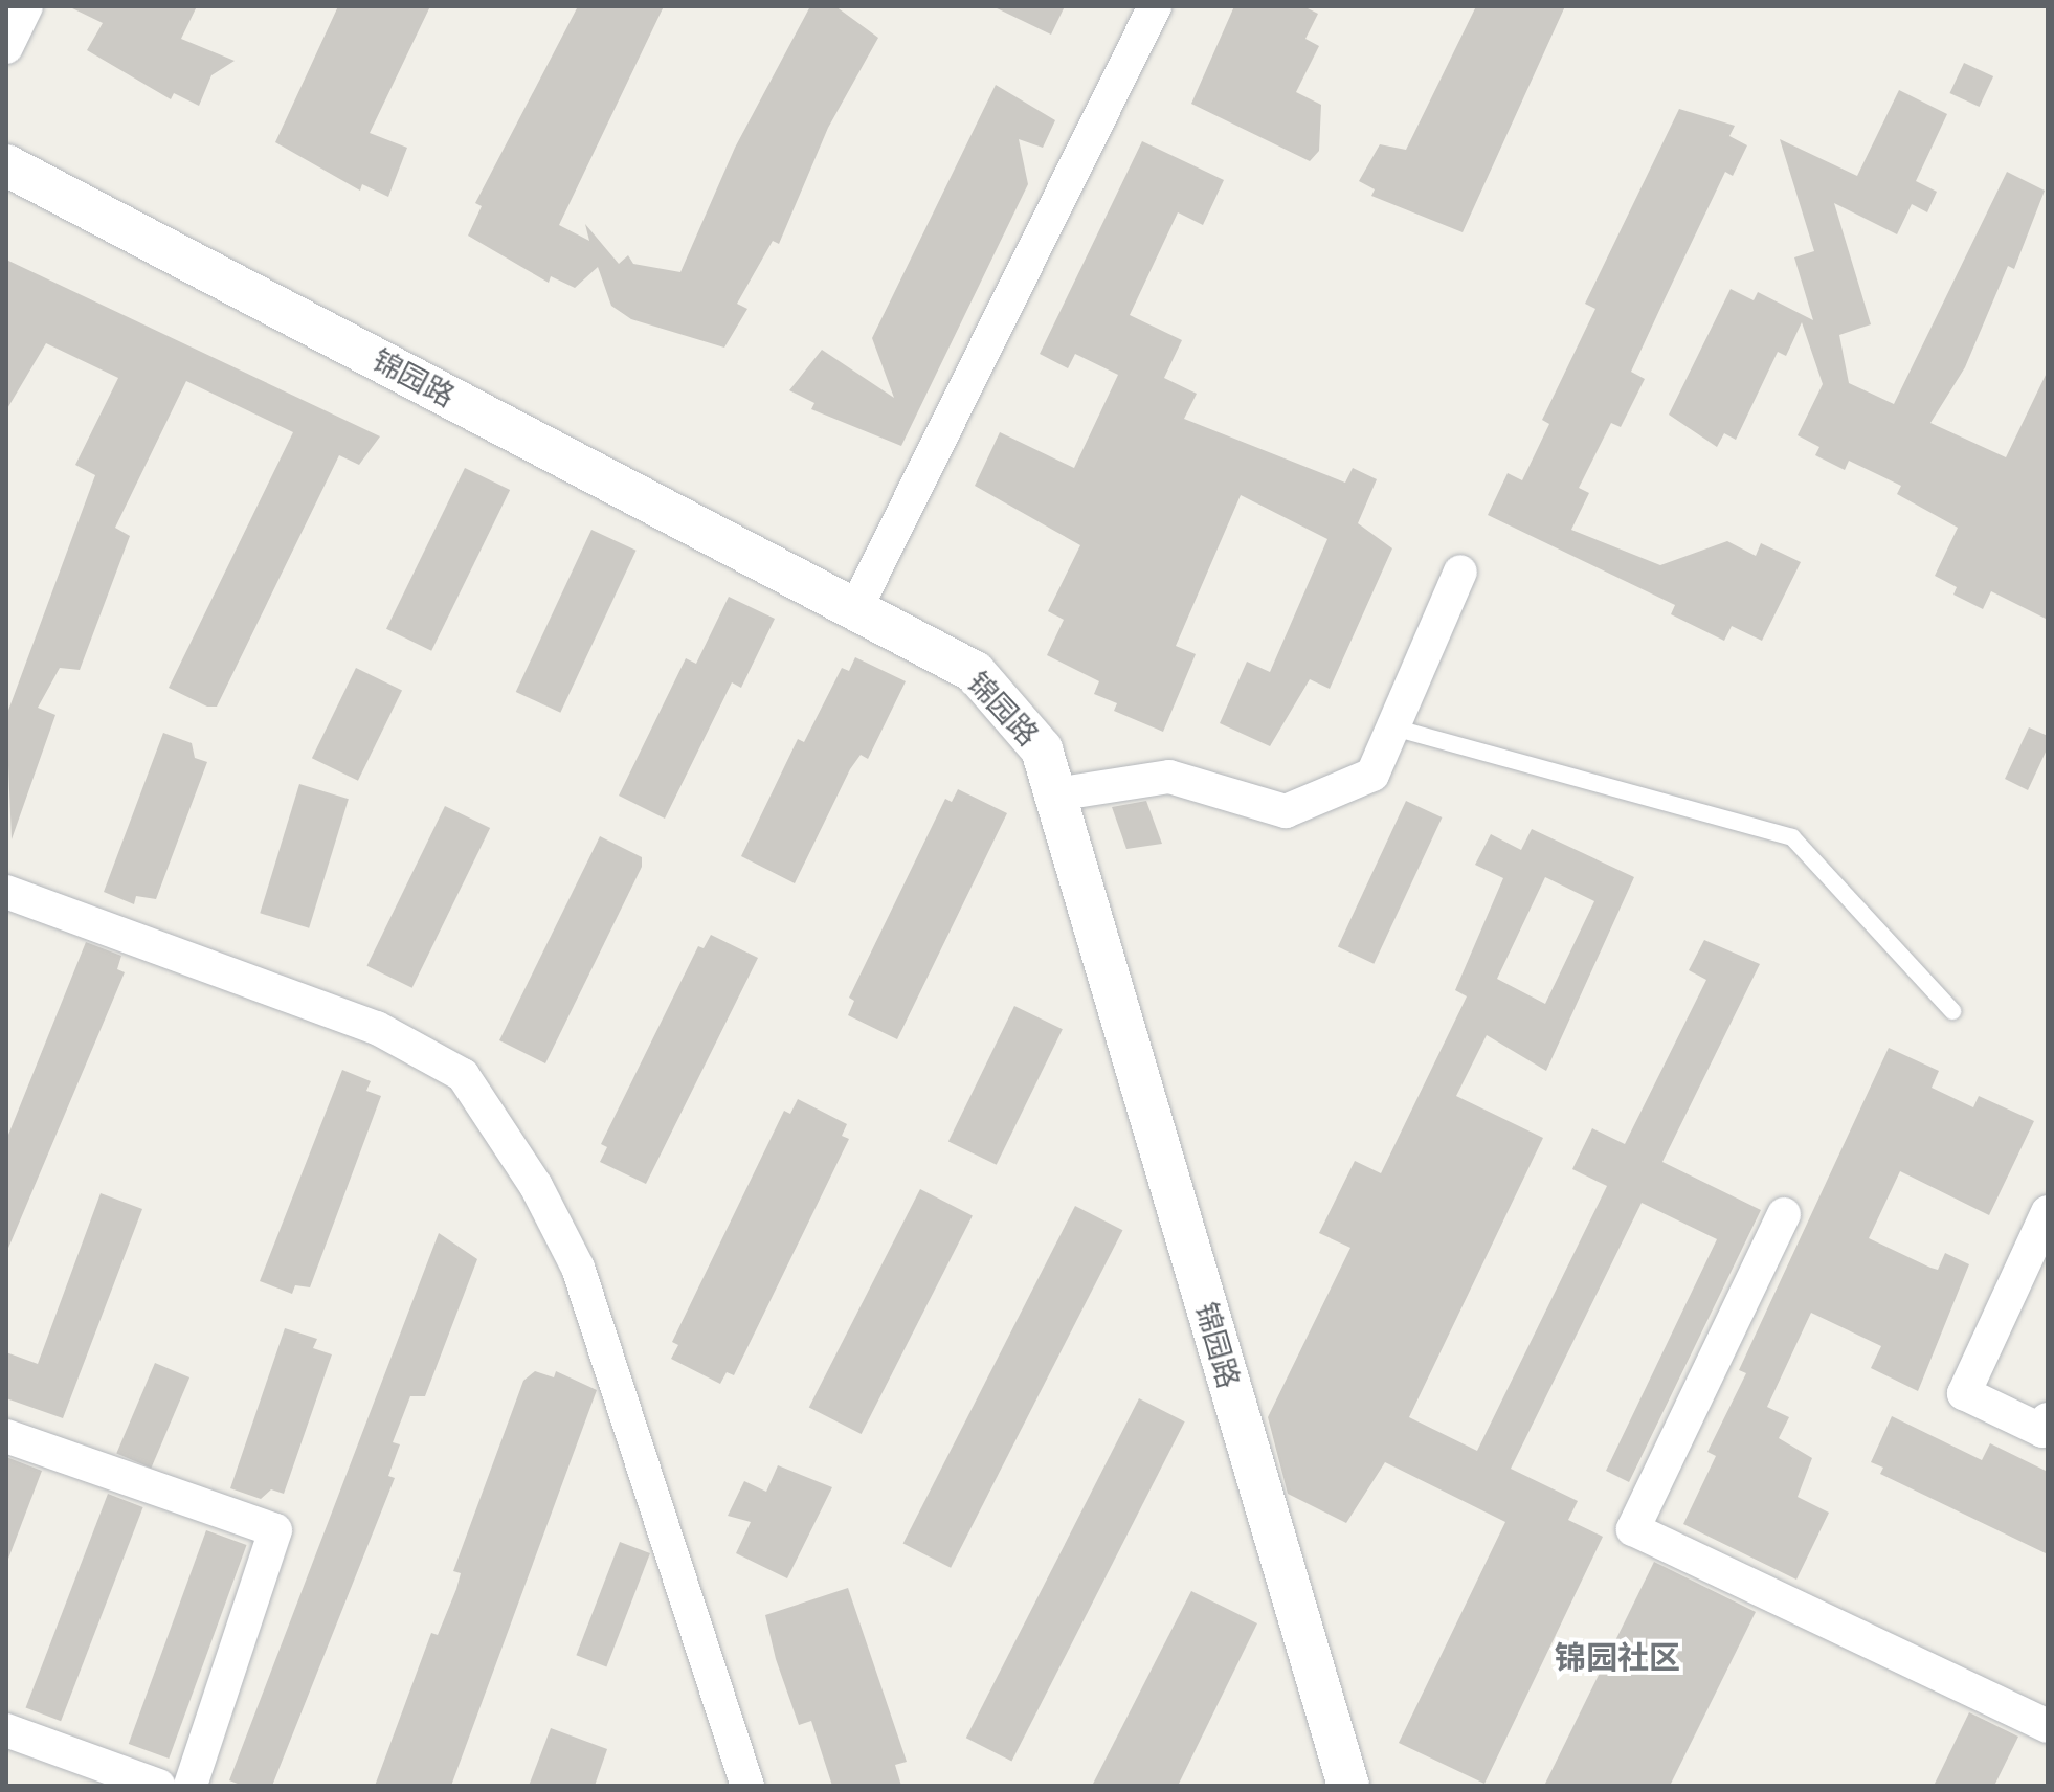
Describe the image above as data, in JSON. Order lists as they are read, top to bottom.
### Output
{
  "streets": {
    "street": ["锦园路"]
  },
  "districts": ["锦园社区"]
}
